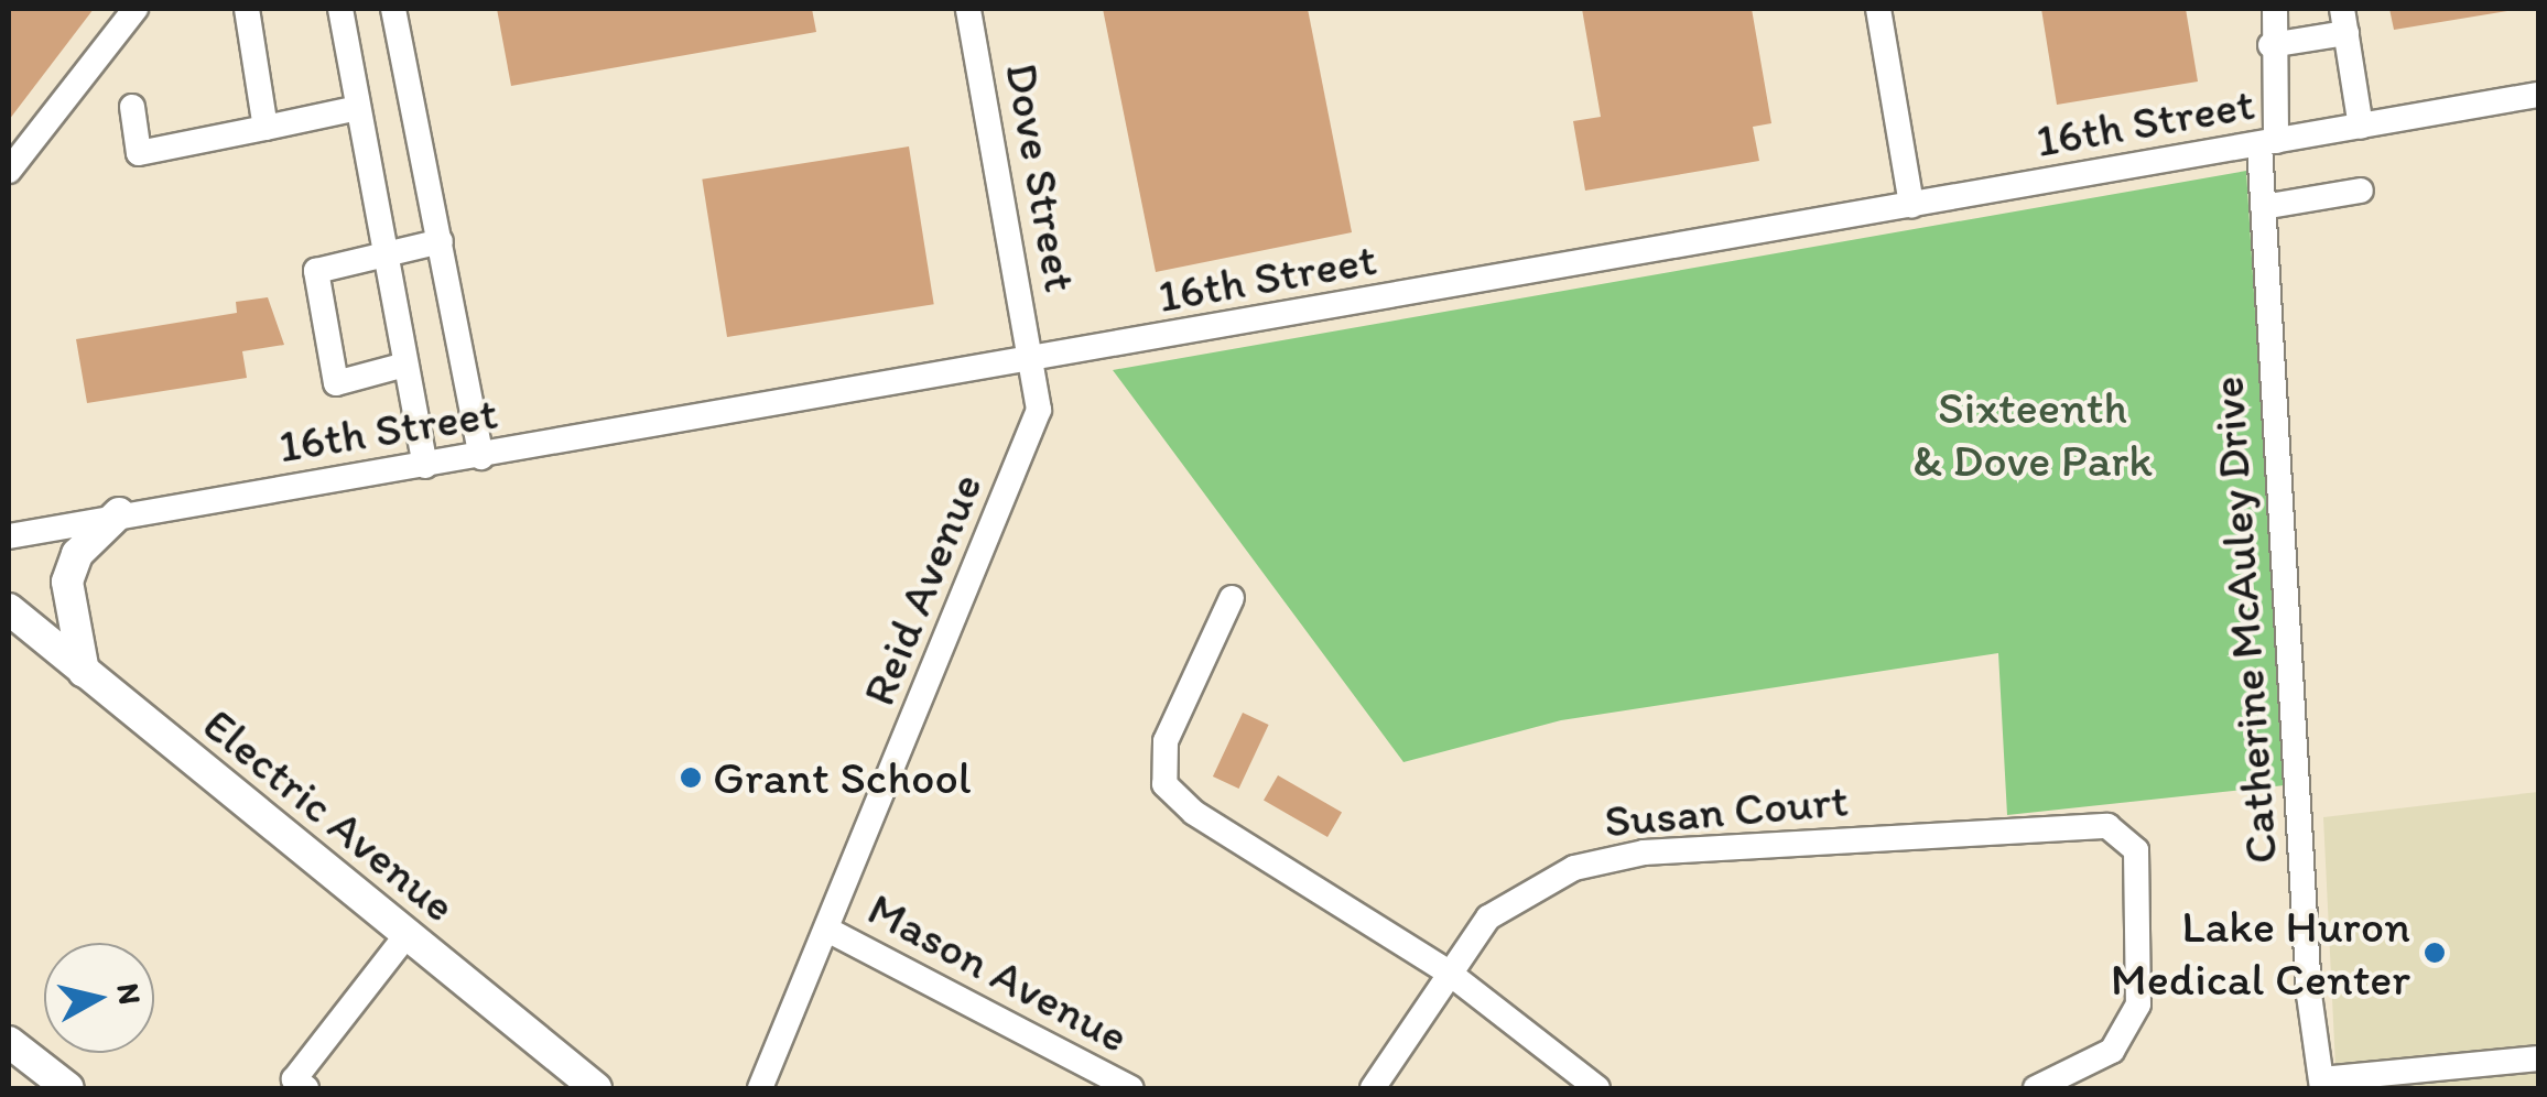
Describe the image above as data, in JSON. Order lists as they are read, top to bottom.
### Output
{
  "streets": {
    "main road": ["Electric Avenue"],
    "street": [
      "16th Street",
      "Dove Street",
      "Reid Avenue",
      "Catherine McAuley Drive",
      "Susan Court",
      "Mason Avenue"
    ]
  },
  "crossings": [
    ["16th Street", "Dove Street"],
    ["16th Street", "Reid Avenue"],
    ["16th Street", "Catherine McAuley Drive"],
    ["Dove Street", "Reid Avenue"],
    ["Reid Avenue", "Mason Avenue"]
  ],
  "parks": ["Sixteenth & Dove Park"],
  "places": ["Grant School", "Lake Huron Medical Center"],
  "north": "right"
}
